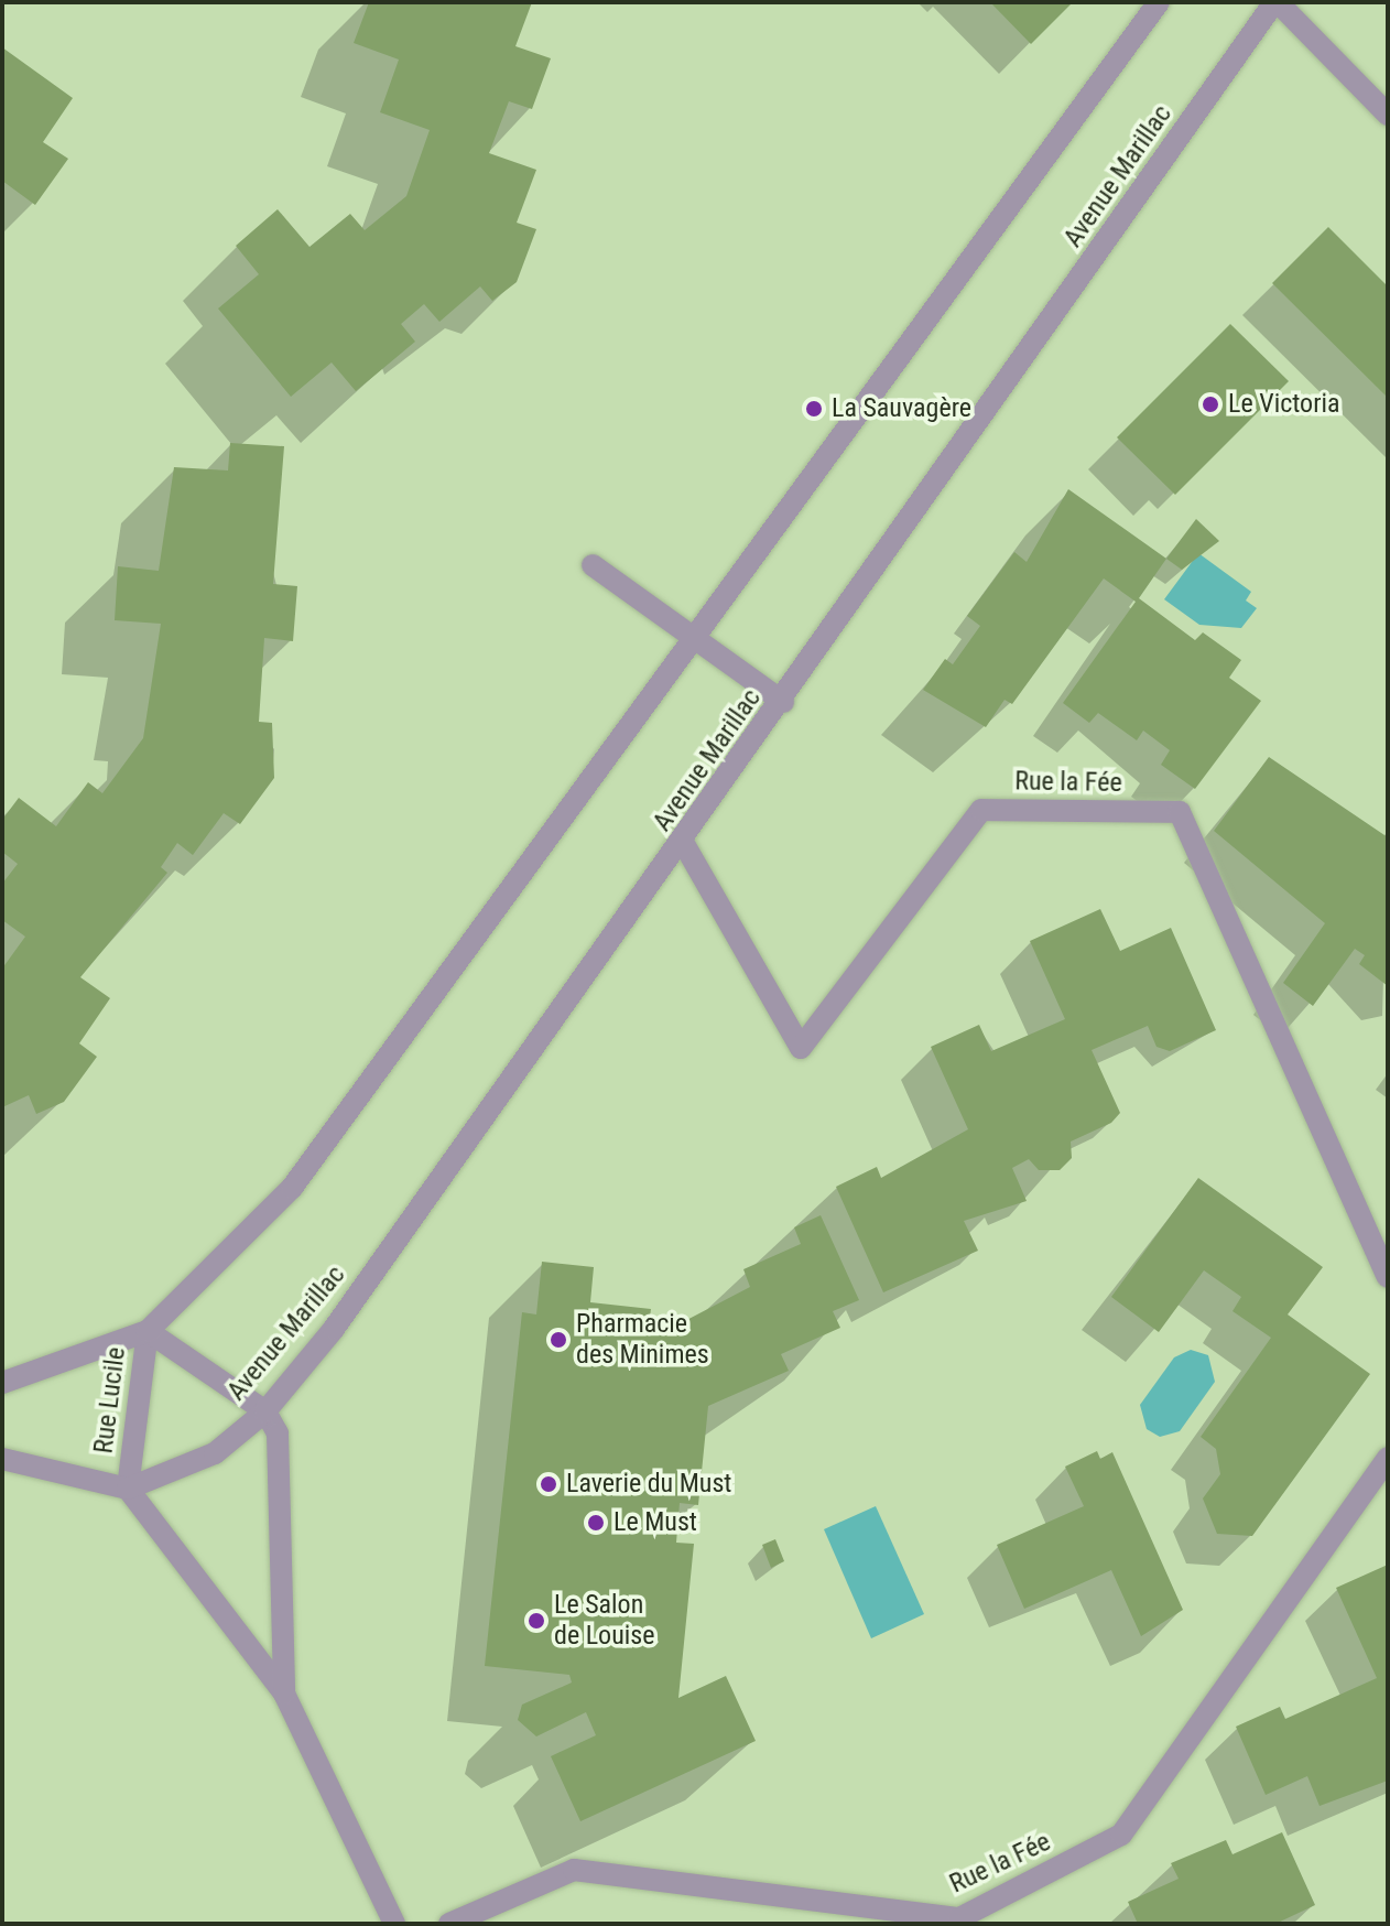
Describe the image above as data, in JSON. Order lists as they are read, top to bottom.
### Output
{
  "streets": {
    "street": ["Avenue Marillac", "Rue la Fée", "Rue Lucile"]
  },
  "crossings": [
    ["Avenue Marillac", "Rue la Fée"],
    ["Avenue Marillac", "Rue Lucile"]
  ],
  "places": [
    "Le Victoria",
    "La Sauvagère",
    "Pharmacie des Minimes",
    "Laverie du Must",
    "Le Must",
    "Le Salon de Louise"
  ]
}
